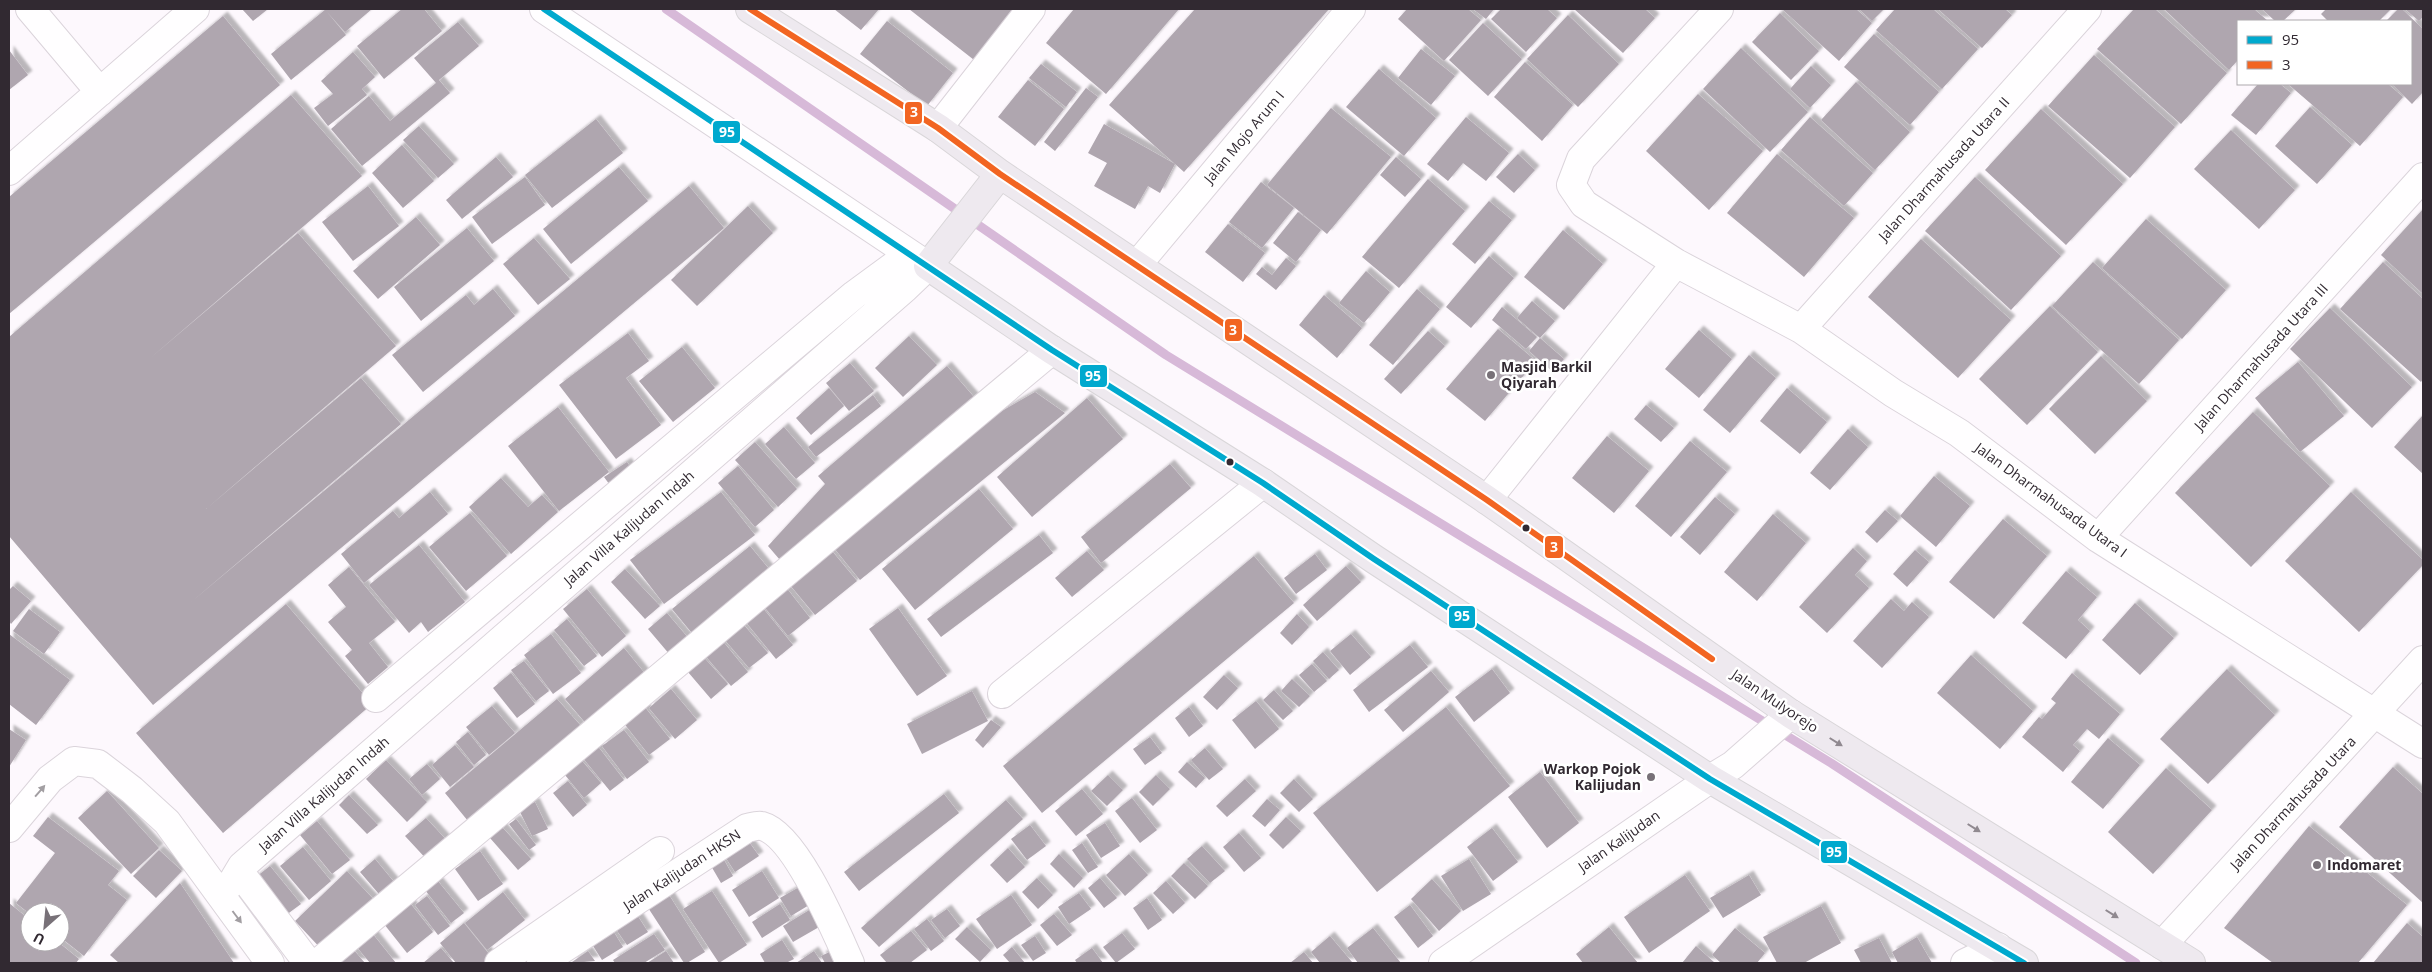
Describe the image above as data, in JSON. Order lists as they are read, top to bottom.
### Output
{
  "streets": {
    "main road": ["Jalan Villa Kalijudan Indah", "Jalan Mulyorejo"],
    "street": [
      "Jalan Mojo Arum I",
      "Jalan Dharmahusada Utara II",
      "Jalan Dharmahusada Utara III",
      "Jalan Dharmahusada Utara I",
      "Jalan Dharmahusada Utara",
      "Jalan Kalijudan",
      "Jalan Kalijudan HKSN"
    ]
  },
  "crossings": [
    ["Jalan Mojo Arum I", "Jalan Mulyorejo"],
    ["Jalan Dharmahusada Utara II", "Jalan Dharmahusada Utara I"],
    ["Jalan Dharmahusada Utara III", "Jalan Dharmahusada Utara I"],
    ["Jalan Dharmahusada Utara I", "Jalan Dharmahusada Utara"],
    ["Jalan Villa Kalijudan Indah", "Jalan Mulyorejo"],
    ["Jalan Mulyorejo", "Jalan Dharmahusada Utara"],
    ["Jalan Mulyorejo", "Jalan Kalijudan"]
  ],
  "places": ["Masjid Barkil Qiyarah", "Warkop Pojok Kalijudan", "Indomaret"],
  "lines": ["transit line 95", "transit line 3"],
  "legend": ["95", "3"],
  "north": "bottom left"
}
